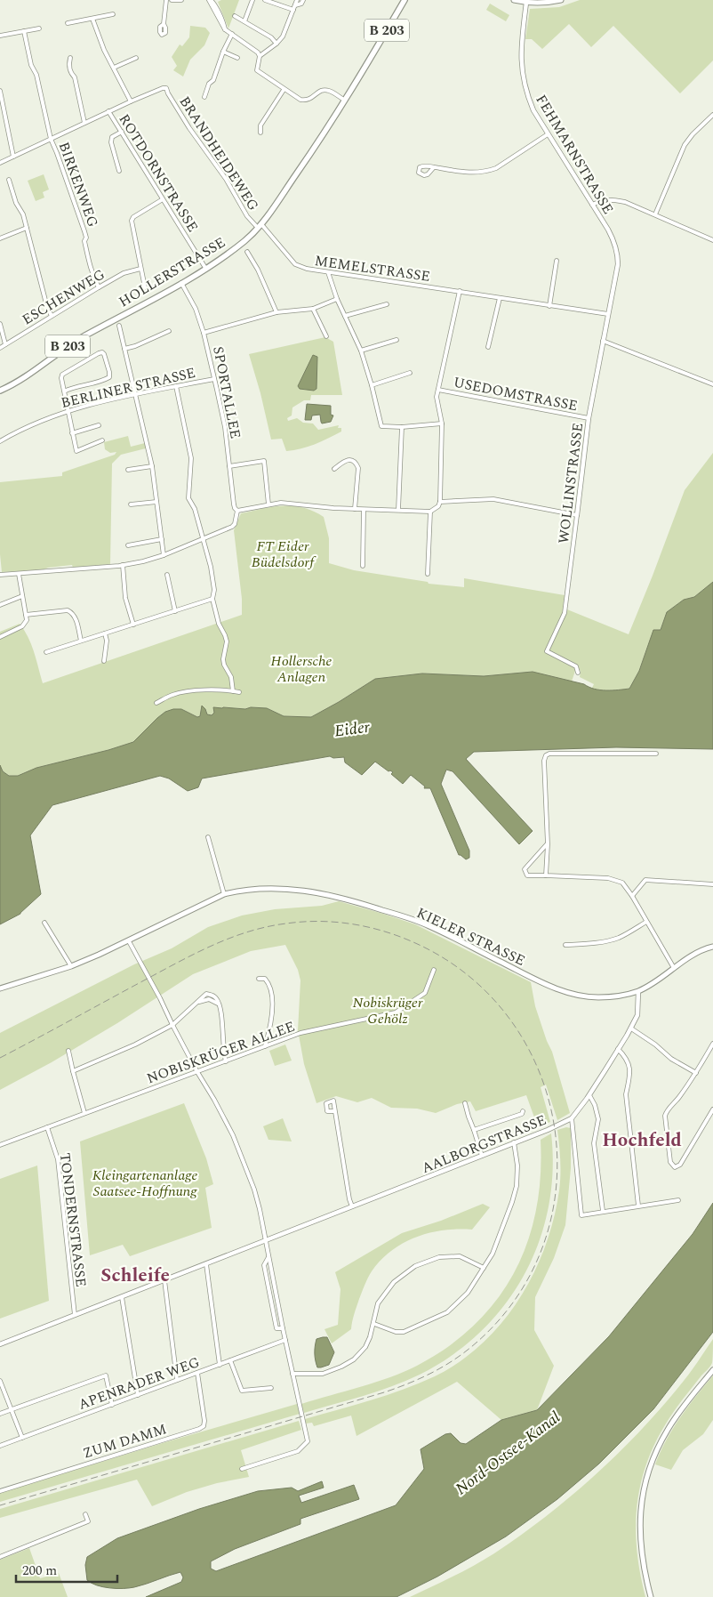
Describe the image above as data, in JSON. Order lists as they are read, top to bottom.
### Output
{
  "streets": {
    "main road": ["B 203", "HOLLERSTRASSE", "KIELER STRASSE"],
    "street": [
      "BRANDHEIDEWEG",
      "FEHMARNSTRASSE",
      "ROTDORNSTRASSE",
      "BIRKENWEG",
      "MEMELSTRASSE",
      "ESCHENWEG",
      "BERLINER STRASSE",
      "SPORTALLEE",
      "USEDOMSTRASSE",
      "WOLLINSTRASSE",
      "NOBISKRÜGER ALLEE",
      "AALBORGSTRASSE",
      "TONDERNSTRASSE",
      "APENRADER WEG",
      "ZUM DAMM"
    ]
  },
  "crossings": [
    ["BRANDHEIDEWEG", "MEMELSTRASSE"],
    ["BRANDHEIDEWEG", "HOLLERSTRASSE"],
    ["FEHMARNSTRASSE", "MEMELSTRASSE"],
    ["FEHMARNSTRASSE", "WOLLINSTRASSE"],
    ["ROTDORNSTRASSE", "HOLLERSTRASSE"],
    ["BIRKENWEG", "ESCHENWEG"],
    ["MEMELSTRASSE", "HOLLERSTRASSE"],
    ["MEMELSTRASSE", "WOLLINSTRASSE"],
    ["HOLLERSTRASSE", "SPORTALLEE"],
    ["BERLINER STRASSE", "SPORTALLEE"],
    ["USEDOMSTRASSE", "WOLLINSTRASSE"],
    ["KIELER STRASSE", "AALBORGSTRASSE"],
    ["NOBISKRÜGER ALLEE", "TONDERNSTRASSE"],
    ["AALBORGSTRASSE", "TONDERNSTRASSE"],
    ["APENRADER WEG", "ZUM DAMM"]
  ],
  "districts": ["Hochfeld", "Schleife"],
  "water": ["Eider", "Nord-Ostsee-Kanal"],
  "parks": [
    "FT Eider Büdelsdorf",
    "Hollersche Anlagen",
    "Nobiskrüger Gehölz",
    "Kleingartenanlage Saatsee-Hoffnung"
  ],
  "scale_bar": "200 m"
}
